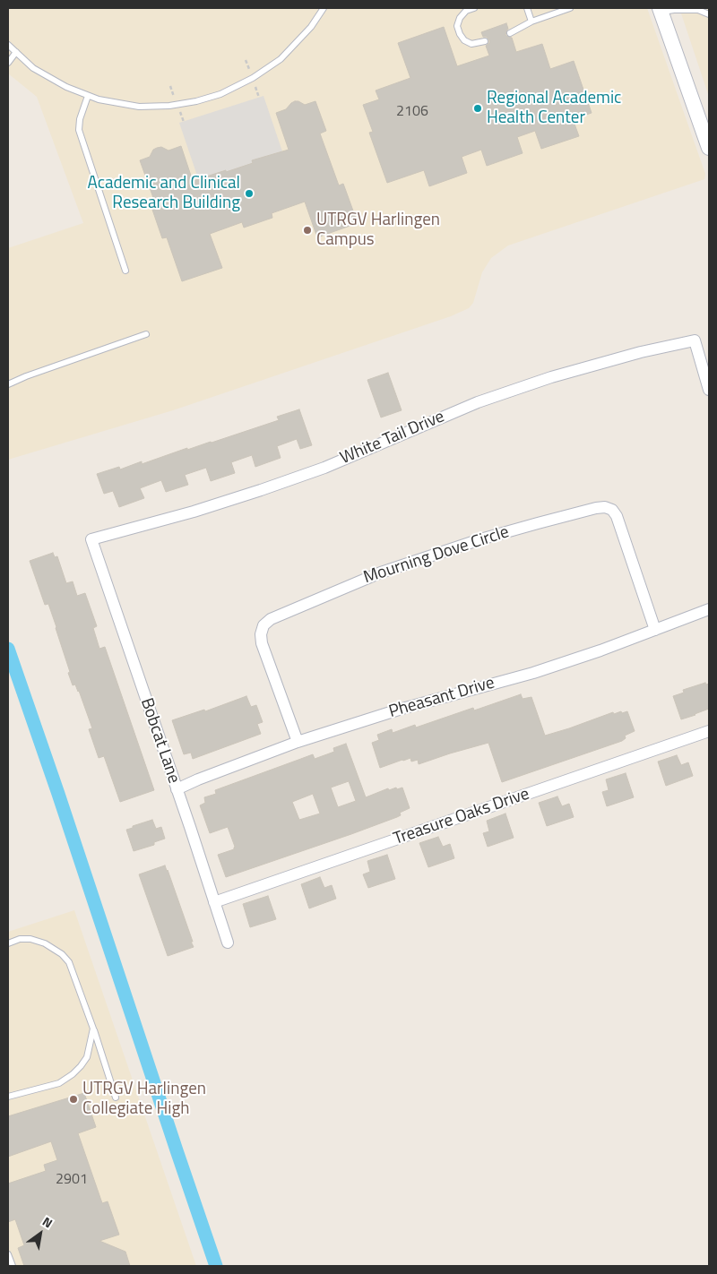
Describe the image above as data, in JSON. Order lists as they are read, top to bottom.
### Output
{
  "streets": {
    "street": [
      "White Tail Drive",
      "Mourning Dove Circle",
      "Pheasant Drive",
      "Bobcat Lane",
      "Treasure Oaks Drive"
    ]
  },
  "crossings": [
    ["White Tail Drive", "Bobcat Lane"],
    ["Mourning Dove Circle", "Pheasant Drive"],
    ["Pheasant Drive", "Bobcat Lane"],
    ["Bobcat Lane", "Treasure Oaks Drive"]
  ],
  "places": [
    "Regional Academic Health Center",
    "Academic and Clinical Research Building",
    "UTRGV Harlingen Campus",
    "UTRGV Harlingen Collegiate High"
  ],
  "house_numbers": ["2106", "2901"],
  "north": "top right"
}
